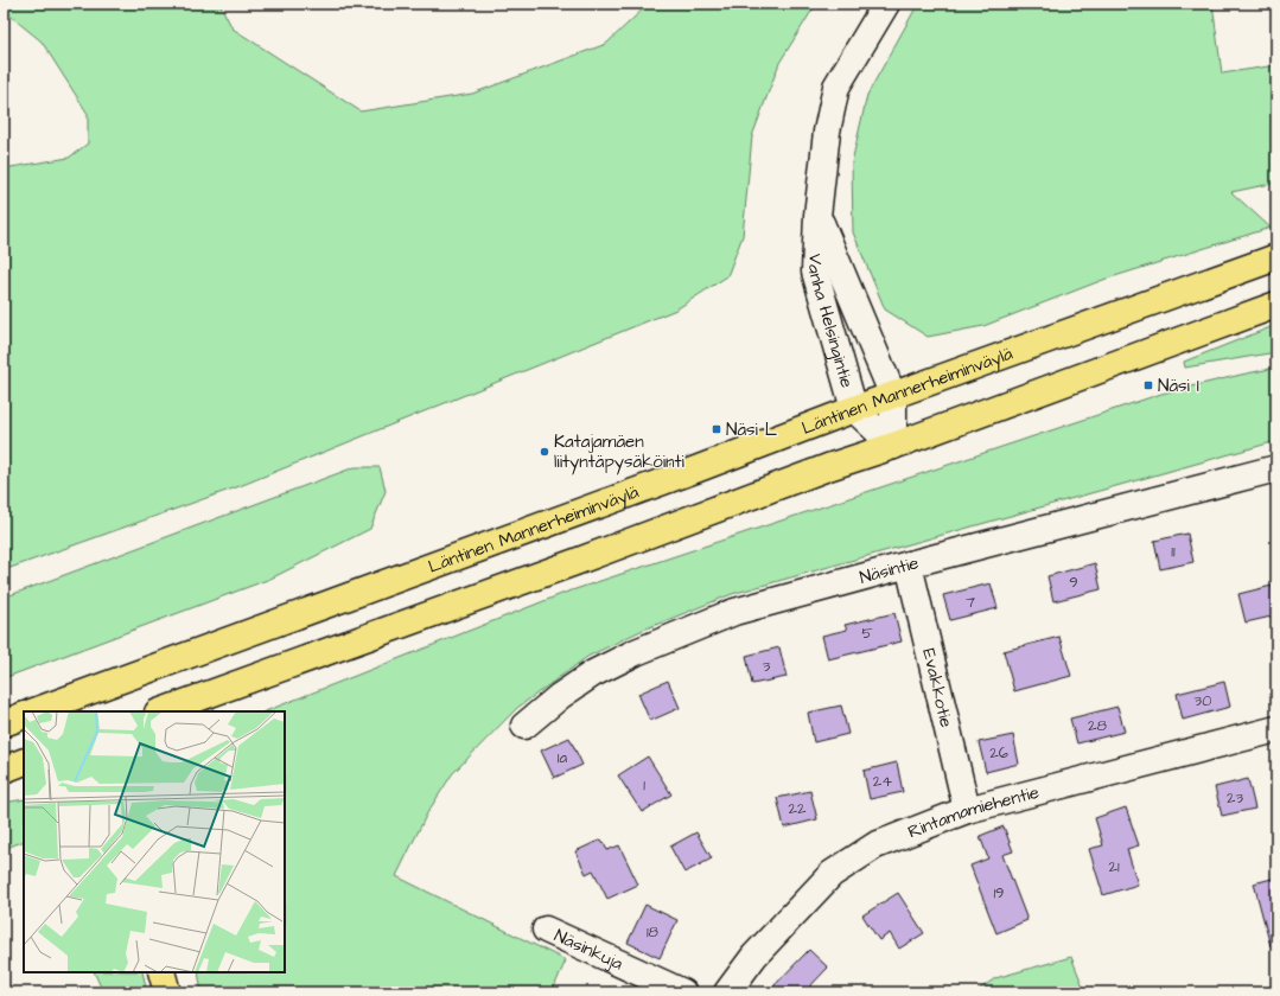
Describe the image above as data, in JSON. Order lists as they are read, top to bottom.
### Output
{
  "streets": {
    "main road": ["Läntinen Mannerheiminväylä"],
    "street": [
      "Vanha Helsingintie",
      "Näsintie",
      "Evakkotie",
      "Rintamamiehentie",
      "Näsinkuja"
    ]
  },
  "crossings": [
    ["Vanha Helsingintie", "Läntinen Mannerheiminväylä"],
    ["Näsintie", "Evakkotie"],
    ["Evakkotie", "Rintamamiehentie"]
  ],
  "places": {
    "transit": ["Näsi I", "Näsi L"],
    "other": ["Katajamäen liityntäpysäköinti"]
  },
  "house_numbers": [
    "11",
    "9",
    "7",
    "5",
    "3",
    "30",
    "28",
    "26",
    "1a",
    "24",
    "1",
    "23",
    "22",
    "21",
    "19",
    "18"
  ]
}
